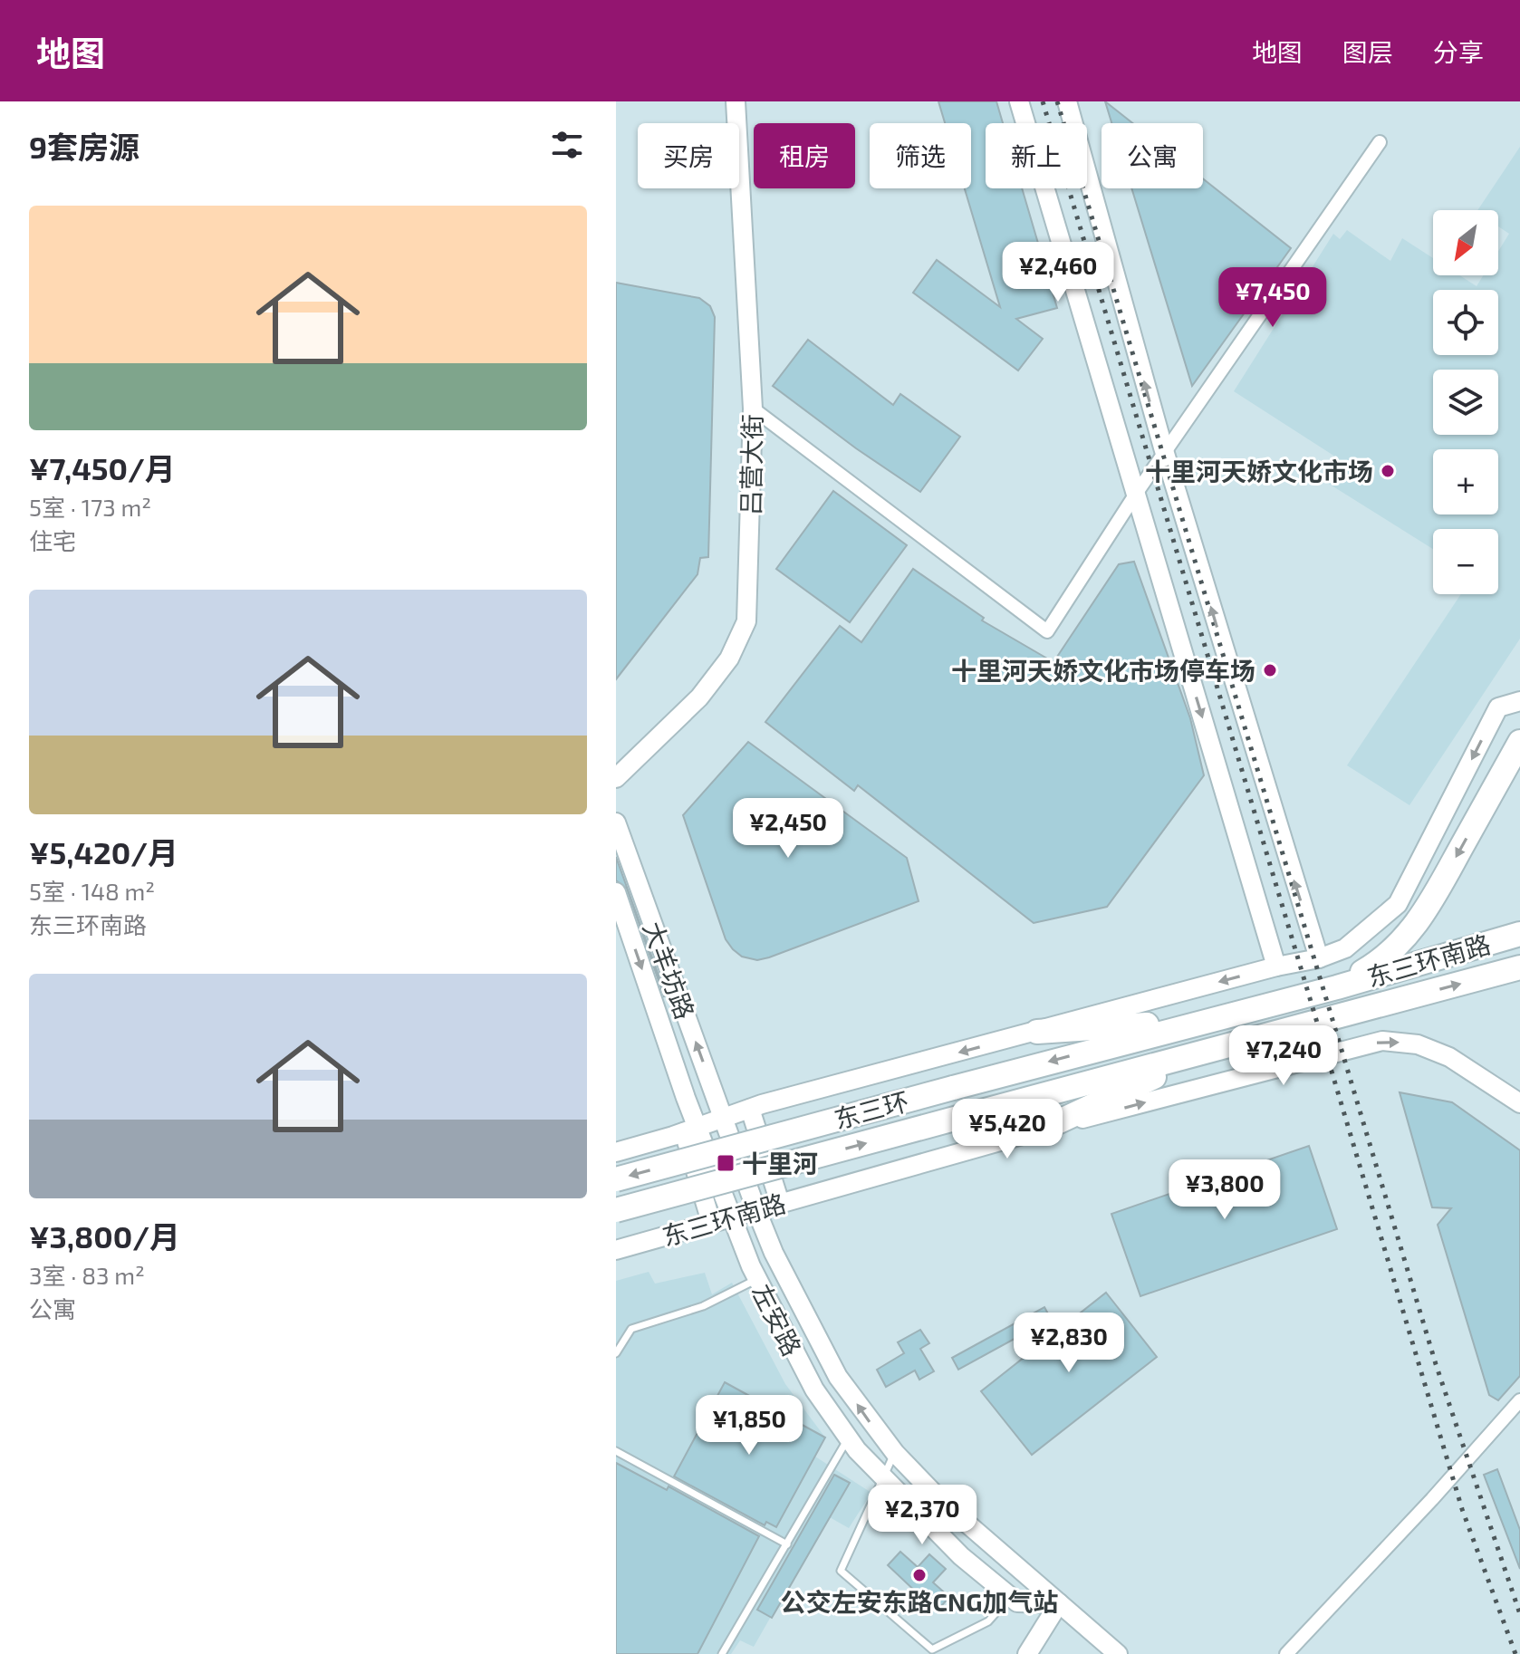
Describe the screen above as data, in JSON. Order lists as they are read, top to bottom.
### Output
{
  "streets": {
    "highway": ["东三环南路", "东三环"],
    "street": ["吕营大街", "大羊坊路", "左安路"]
  },
  "crossings": [
    ["东三环南路", "大羊坊路"],
    ["东三环南路", "东三环"],
    ["东三环南路", "左安路"],
    ["大羊坊路", "左安路"]
  ],
  "places": {
    "other": ["十里河天娇文化市场", "十里河天娇文化市场停车场", "公交左安东路CNG加气站"],
    "transit": ["十里河"]
  },
  "north": "bottom left",
  "page": {
    "header": "地图",
    "nav": ["地图", "图层", "分享"],
    "heading": "9套房源",
    "chip": [
      "买房",
      "租房",
      "筛选",
      "新上",
      "公寓"
    ],
    "list": [
      {
        "name": "¥7,450/月",
        "note": "5室 · 173 m² · 住宅"
      },
      {
        "name": "¥5,420/月",
        "note": "5室 · 148 m² · 东三环南路"
      },
      {
        "name": "¥3,800/月",
        "note": "3室 · 83 m² · 公寓"
      }
    ],
    "map_buttons": ["+", "−"],
    "price": [
      "¥2,460",
      "¥7,450",
      "¥2,450",
      "¥7,240",
      "¥5,420",
      "¥3,800",
      "¥2,830",
      "¥1,850",
      "¥2,370"
    ]
  }
}
